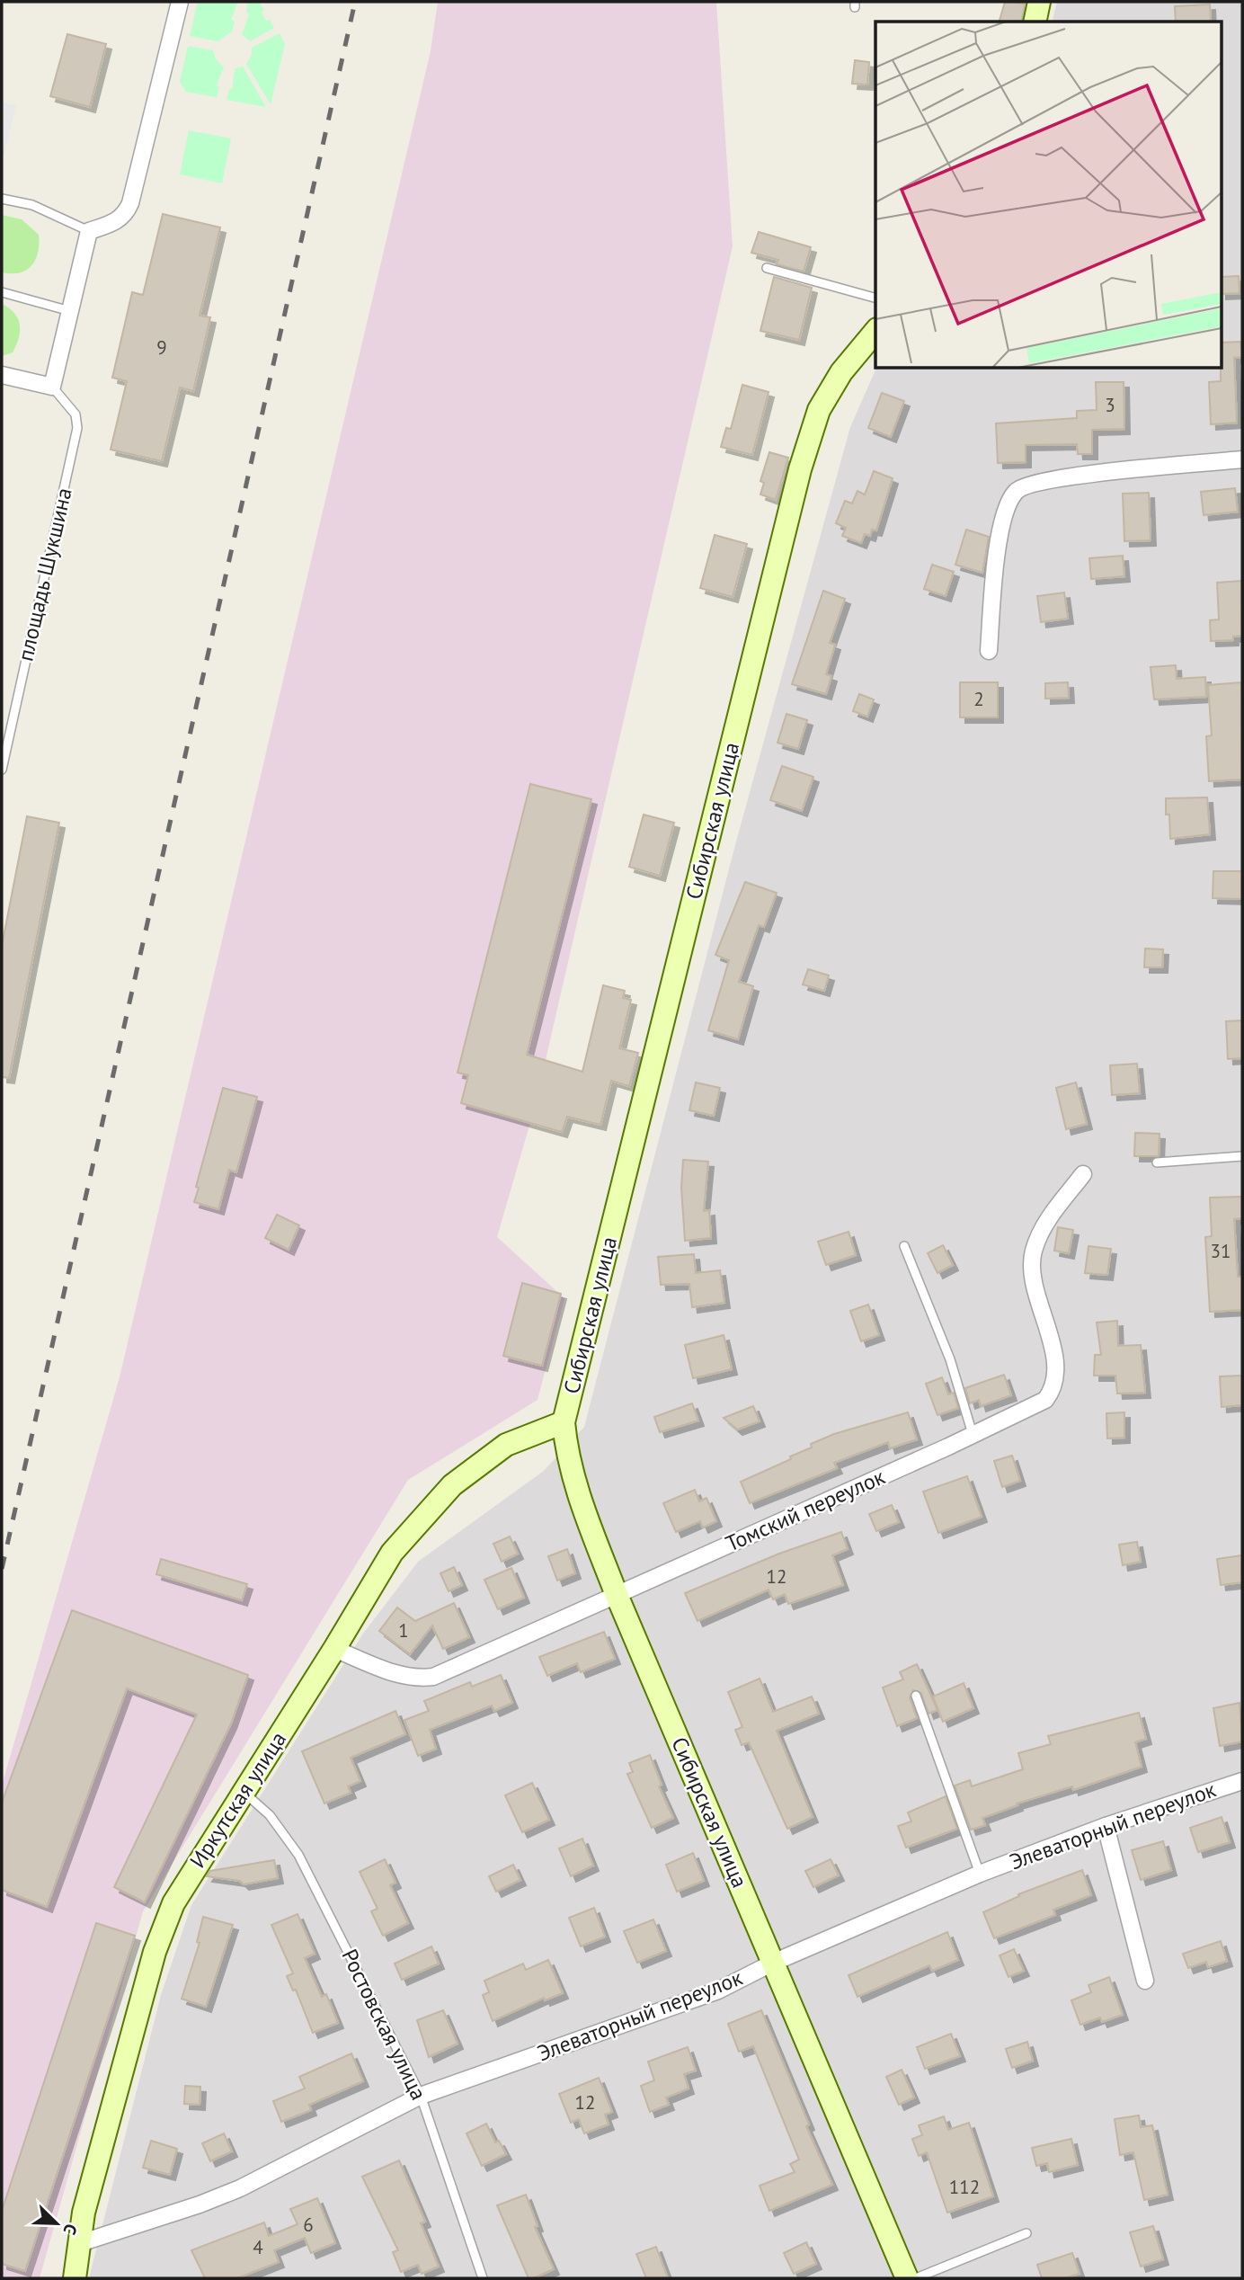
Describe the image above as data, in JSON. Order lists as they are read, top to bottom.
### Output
{
  "streets": {
    "street": [
      "Сибирская улица",
      "Томский переулок",
      "Иркутская улица",
      "Элеваторный переулок"
    ],
    "lane": ["площадь Шукшина", "Ростовская улица"]
  },
  "crossings": [
    ["Сибирская улица", "Томский переулок"],
    ["Сибирская улица", "Иркутская улица"],
    ["Сибирская улица", "Элеваторный переулок"],
    ["Томский переулок", "Иркутская улица"],
    ["Иркутская улица", "Элеваторный переулок"],
    ["Иркутская улица", "Ростовская улица"],
    ["Элеваторный переулок", "Ростовская улица"]
  ],
  "house_numbers": [
    "9",
    "3",
    "2",
    "31",
    "12",
    "1",
    "12",
    "112",
    "6",
    "4"
  ],
  "north": "bottom right"
}
